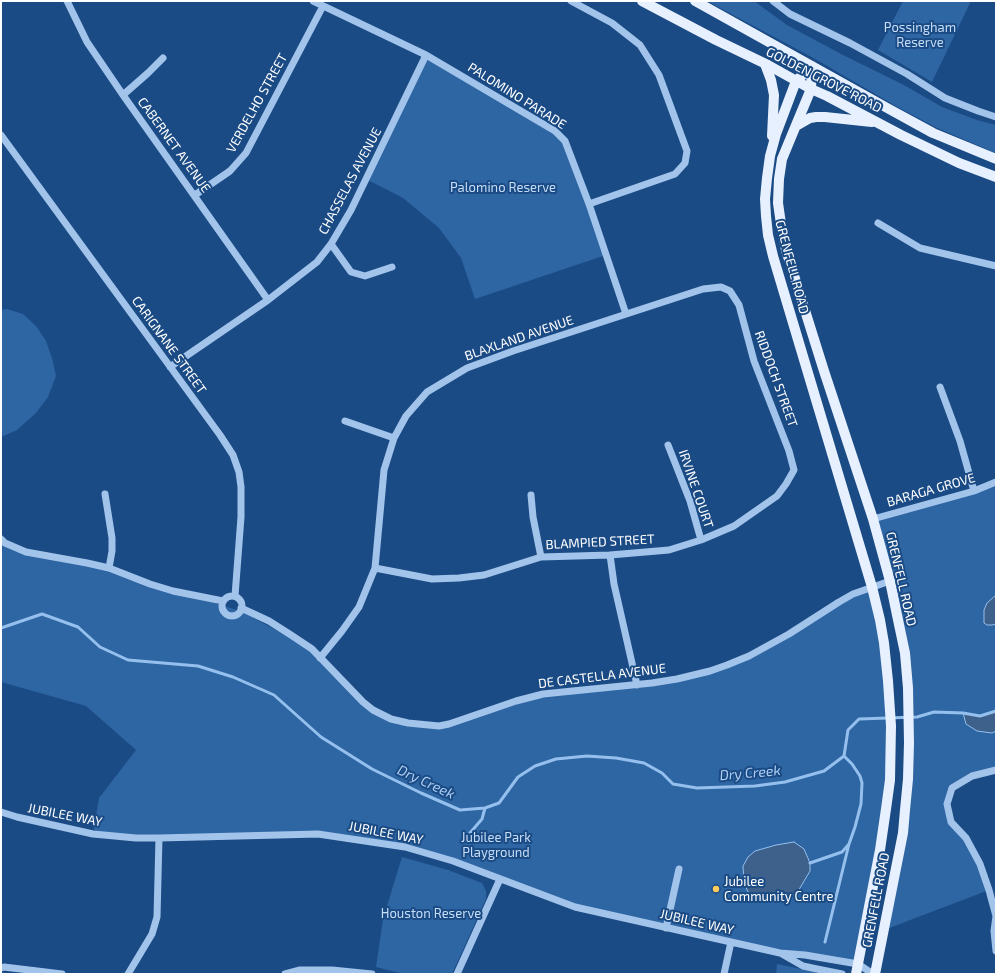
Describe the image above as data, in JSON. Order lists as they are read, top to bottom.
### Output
{
  "streets": {
    "main road": ["GOLDEN GROVE ROAD", "GRENFELL ROAD"],
    "street": [
      "PALOMINO PARADE",
      "VERDELHO STREET",
      "CABERNET AVENUE",
      "CHASSELAS AVENUE",
      "BLAXLAND AVENUE",
      "CARIGNANE STREET",
      "RIDDOCH STREET",
      "IRVINE COURT",
      "BARAGA GROVE",
      "BLAMPIED STREET",
      "DE CASTELLA AVENUE",
      "JUBILEE WAY"
    ]
  },
  "crossings": [
    ["GOLDEN GROVE ROAD", "GRENFELL ROAD"],
    ["PALOMINO PARADE", "VERDELHO STREET"],
    ["PALOMINO PARADE", "CHASSELAS AVENUE"],
    ["PALOMINO PARADE", "BLAXLAND AVENUE"],
    ["VERDELHO STREET", "CABERNET AVENUE"],
    ["CABERNET AVENUE", "CHASSELAS AVENUE"],
    ["CHASSELAS AVENUE", "CARIGNANE STREET"],
    ["GRENFELL ROAD", "BARAGA GROVE"],
    ["GRENFELL ROAD", "DE CASTELLA AVENUE"],
    ["GRENFELL ROAD", "JUBILEE WAY"],
    ["BLAXLAND AVENUE", "RIDDOCH STREET"],
    ["BLAXLAND AVENUE", "BLAMPIED STREET"],
    ["BLAXLAND AVENUE", "DE CASTELLA AVENUE"],
    ["CARIGNANE STREET", "DE CASTELLA AVENUE"],
    ["RIDDOCH STREET", "BLAMPIED STREET"],
    ["IRVINE COURT", "BLAMPIED STREET"]
  ],
  "water": ["Dry Creek"],
  "parks": [
    "Possingham Reserve",
    "Palomino Reserve",
    "Jubilee Park Playground",
    "Houston Reserve"
  ],
  "places": ["Jubilee Community Centre"]
}
